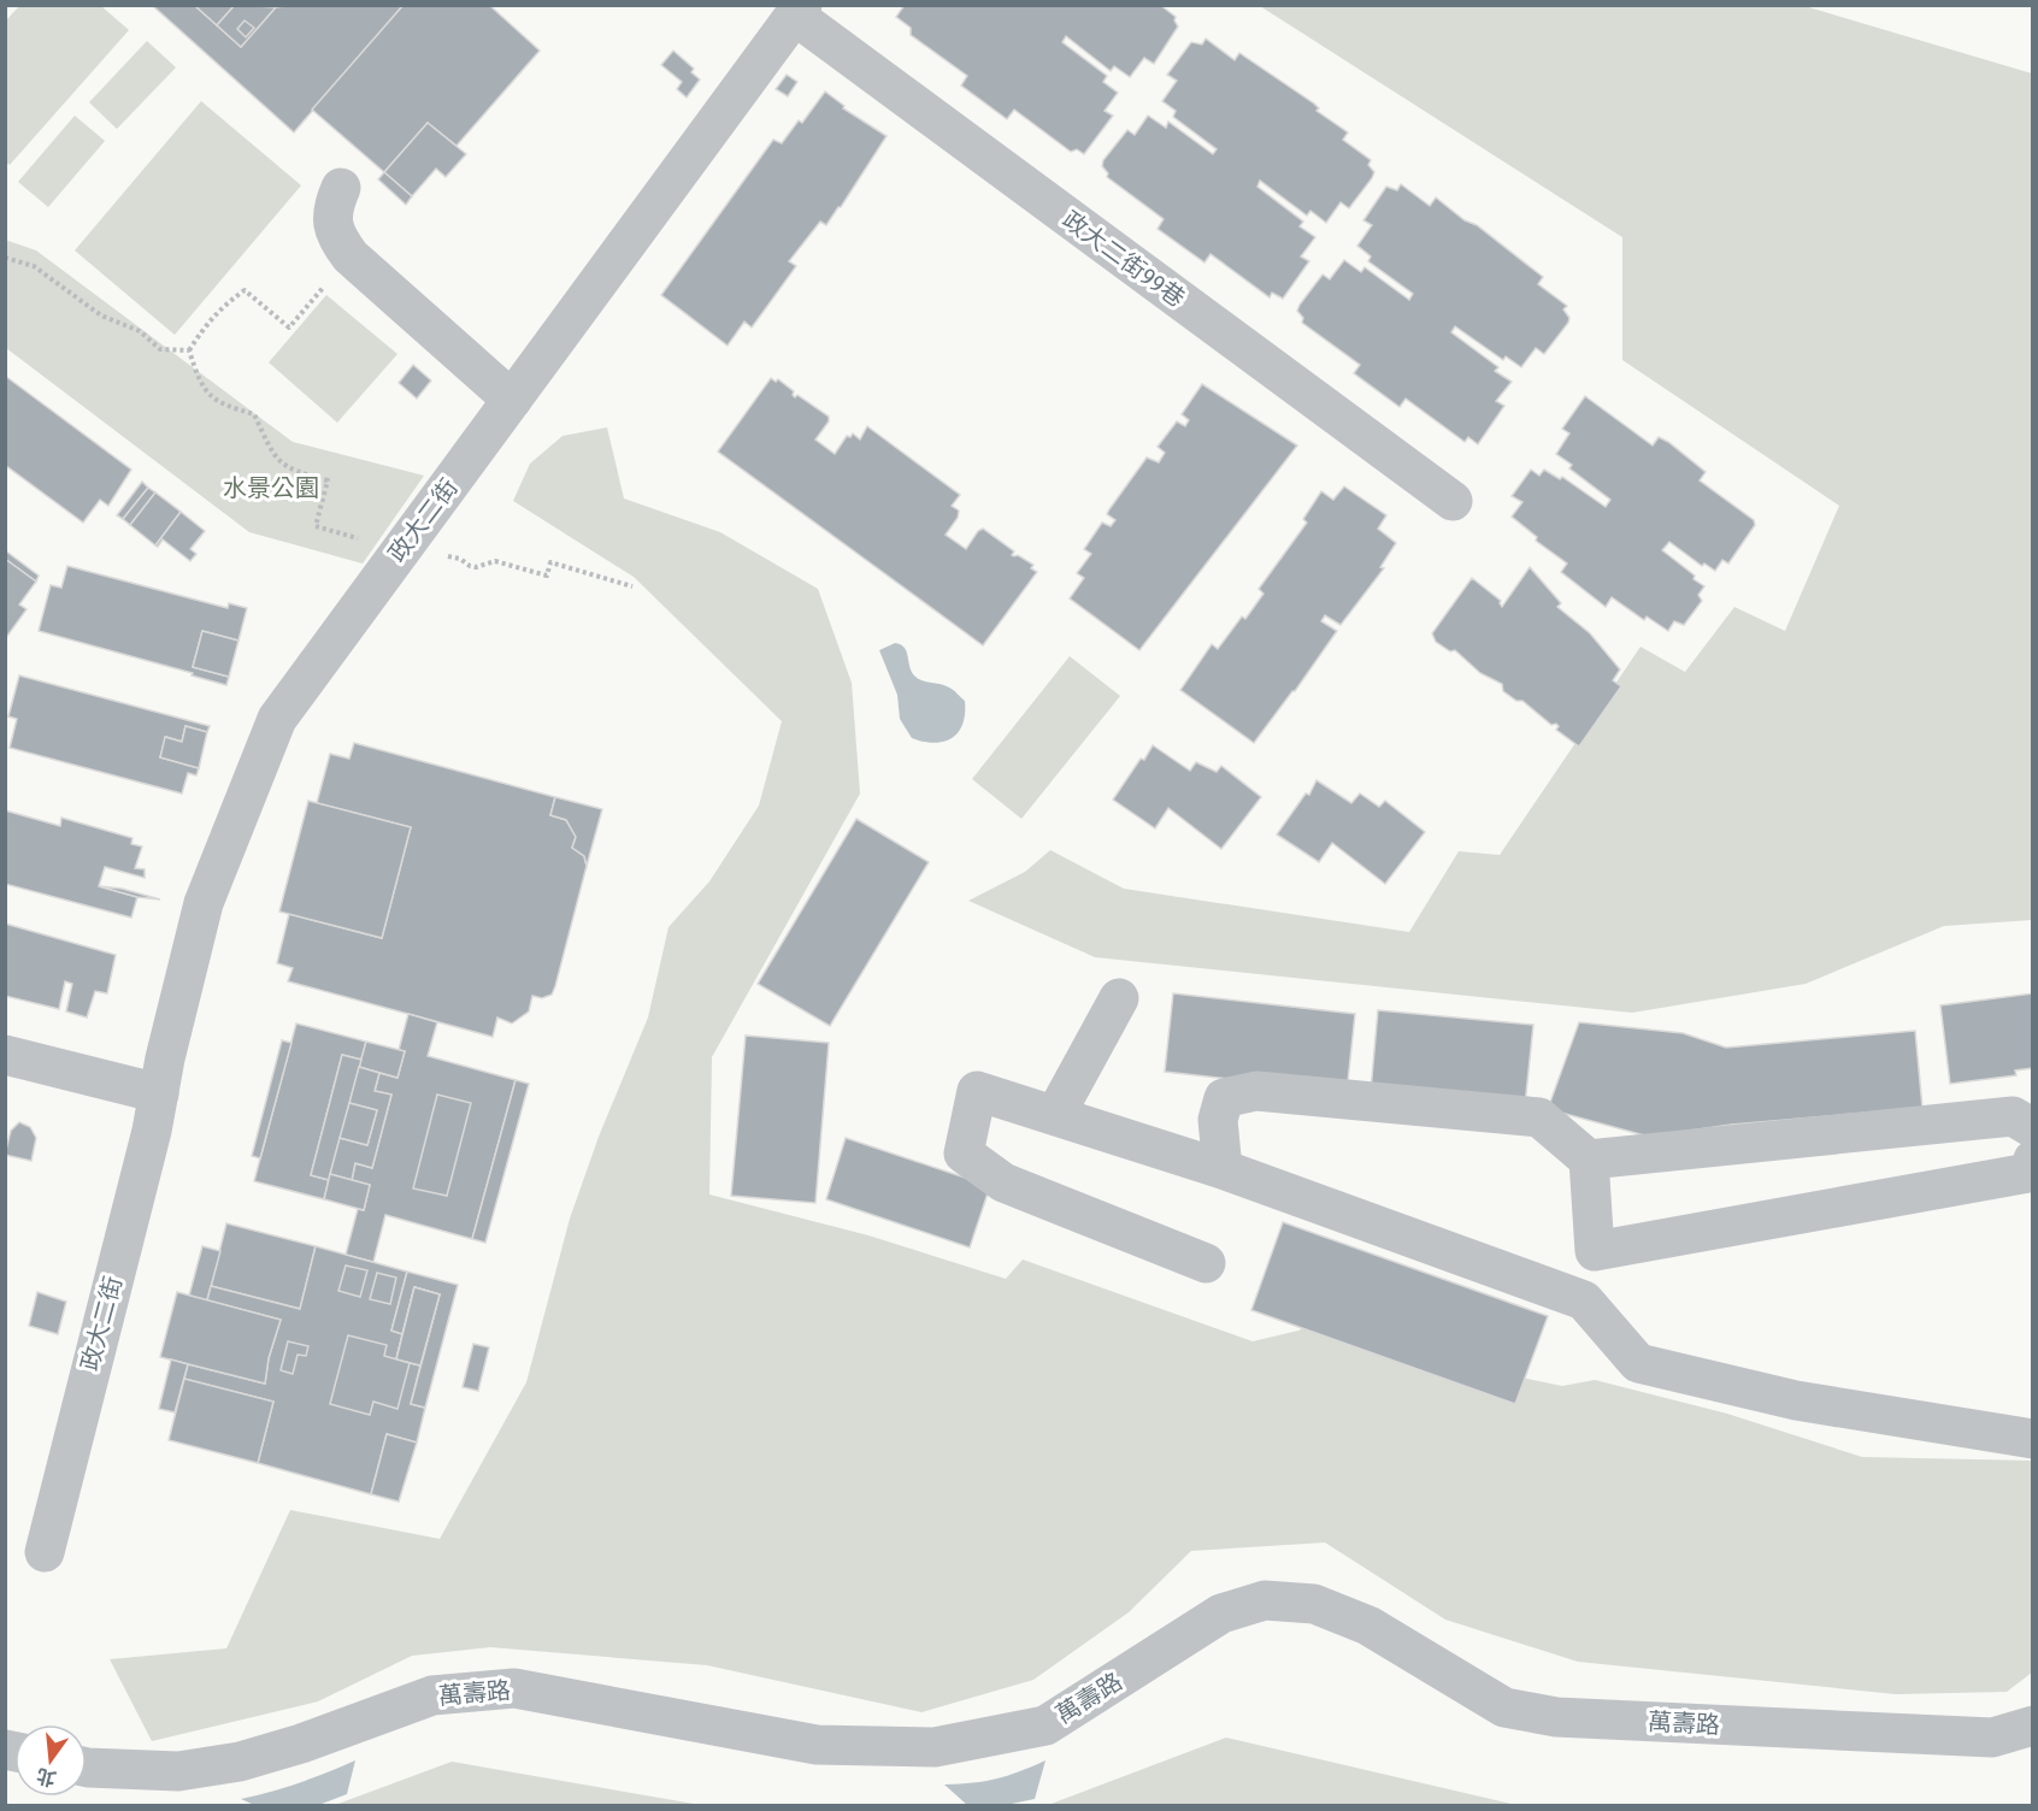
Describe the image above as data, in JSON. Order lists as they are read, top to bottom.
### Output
{
  "streets": {
    "street": ["政大二街99巷", "政大二街", "萬壽路"]
  },
  "crossings": [
    ["政大二街99巷", "政大二街"]
  ],
  "parks": ["水景公園"],
  "north": "bottom"
}
